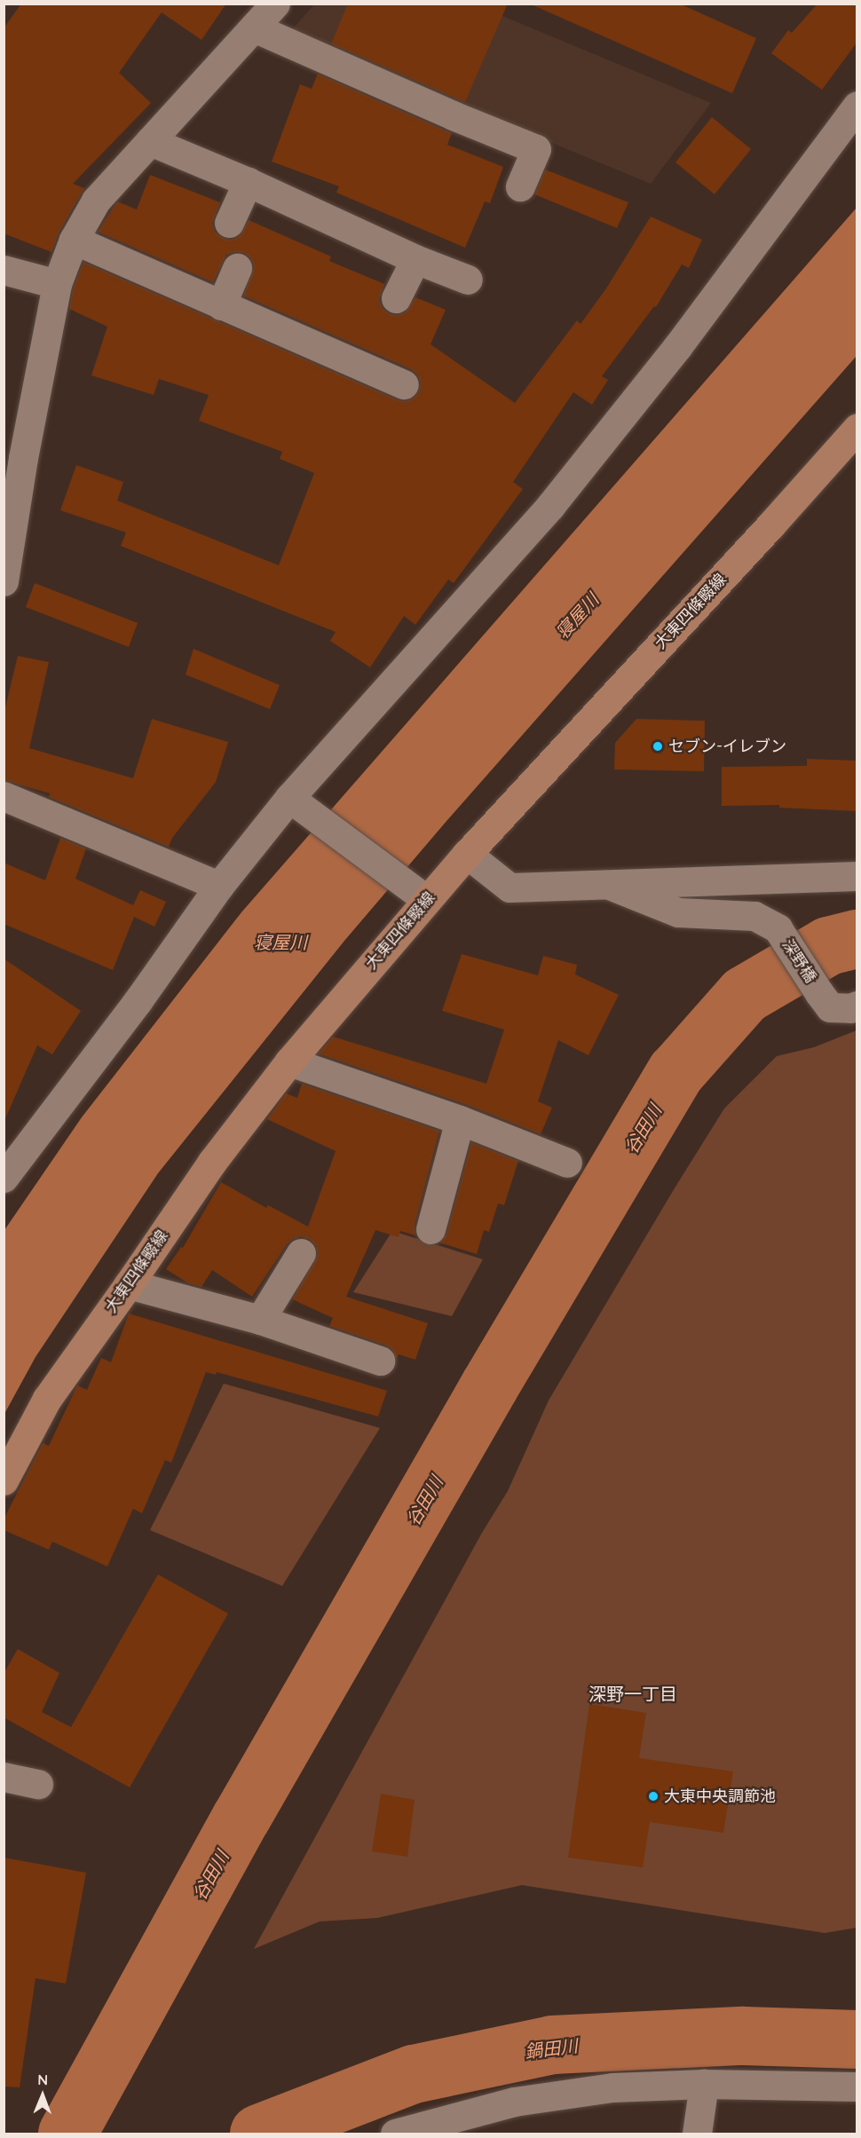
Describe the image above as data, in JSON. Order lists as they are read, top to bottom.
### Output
{
  "streets": {
    "main road": ["大東四條畷線"],
    "street": ["深野橋"]
  },
  "districts": ["深野一丁目"],
  "water": ["寝屋川", "谷田川", "鍋田川"],
  "places": ["セブン-イレブン", "大東中央調節池"],
  "north": "top"
}
